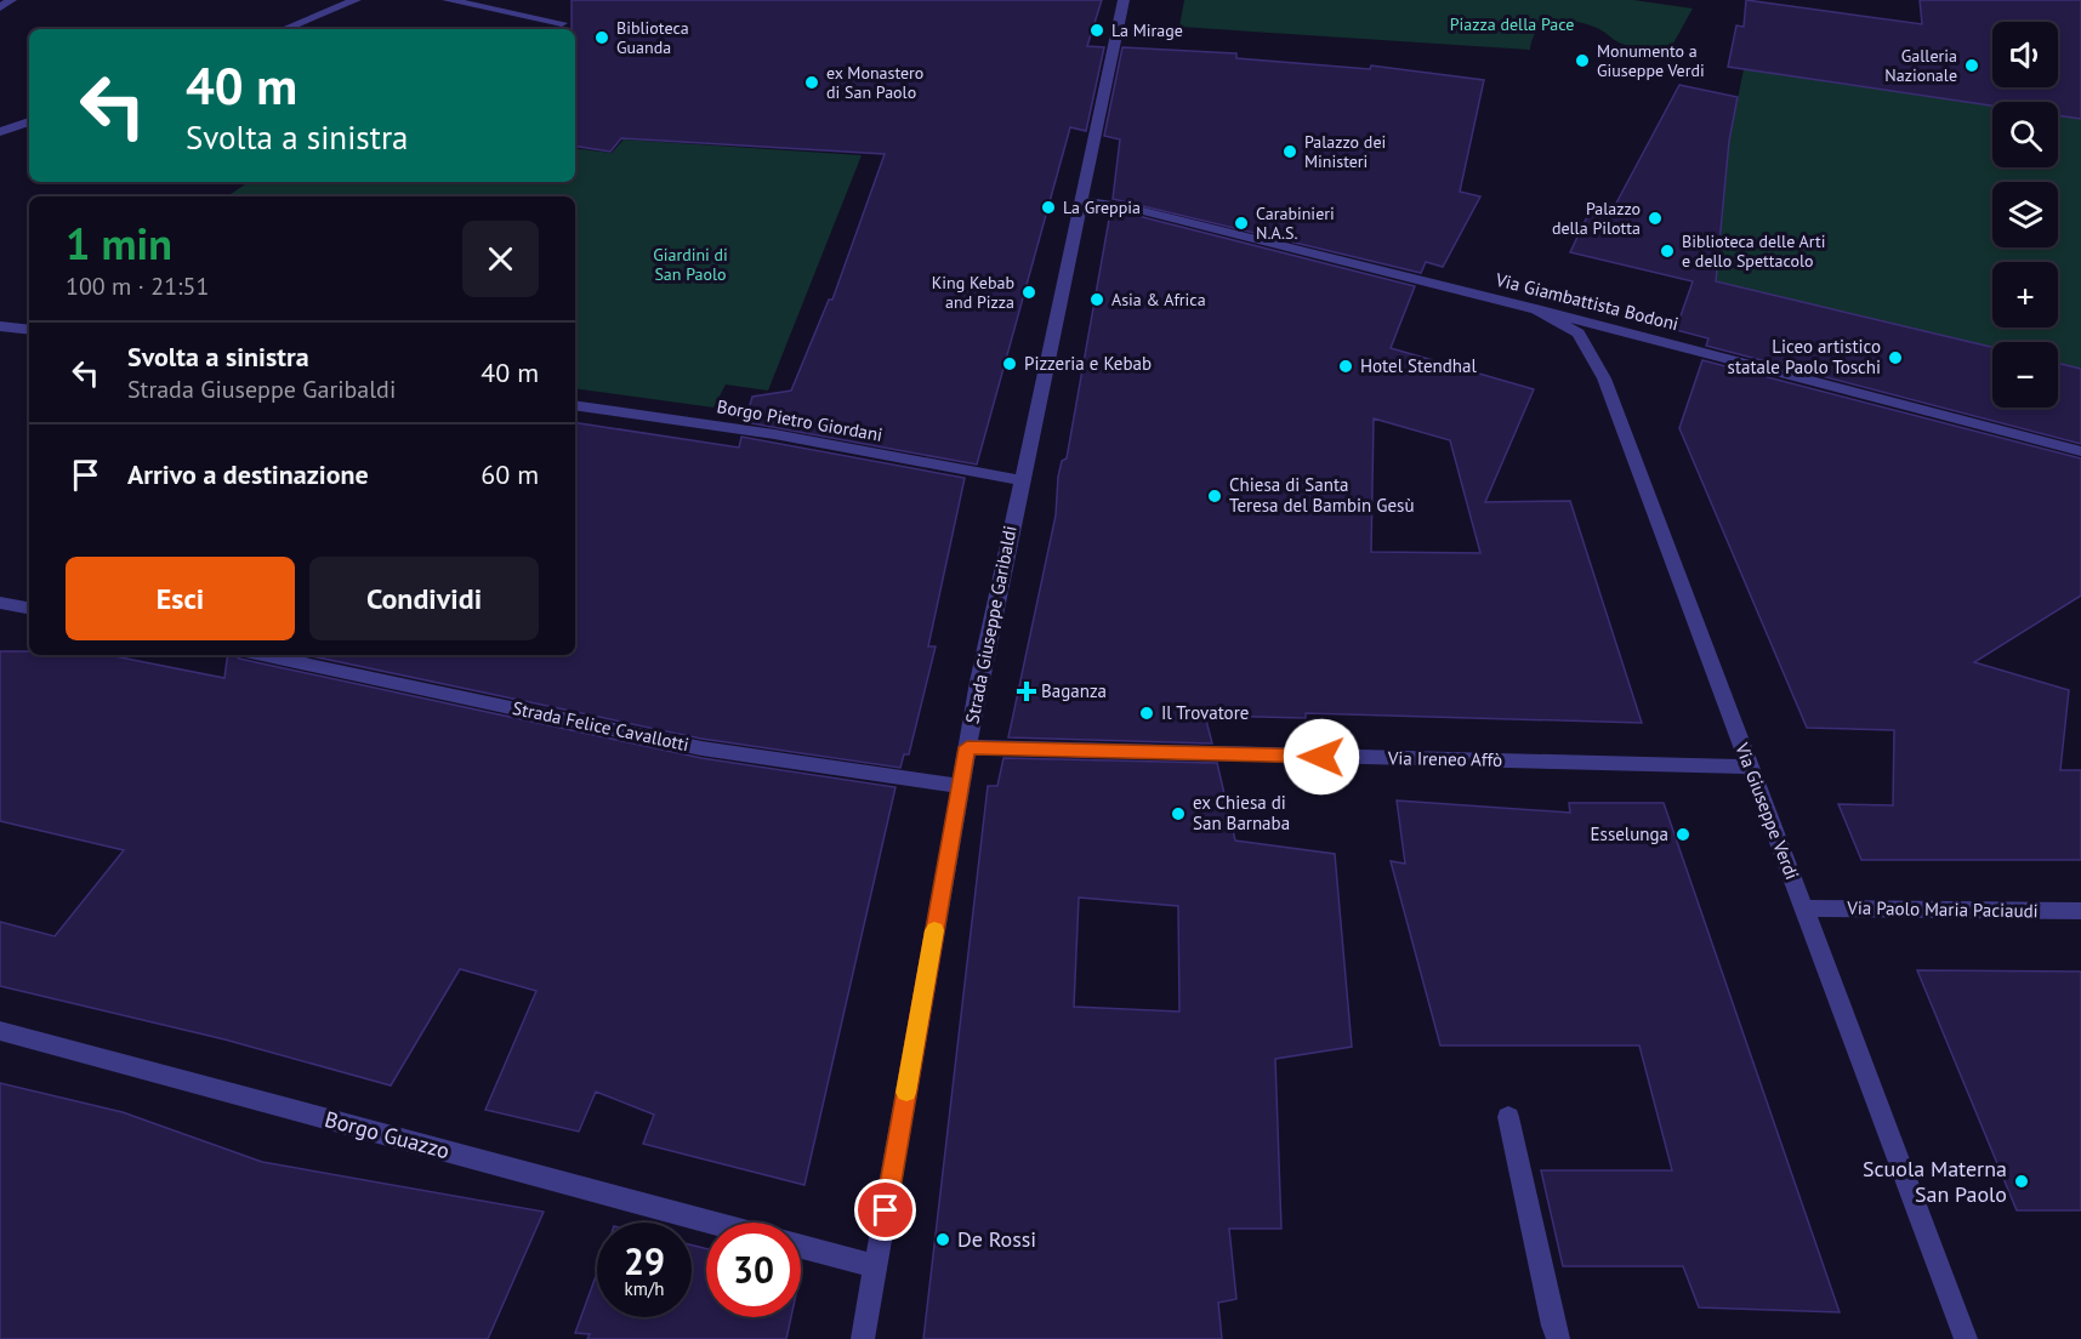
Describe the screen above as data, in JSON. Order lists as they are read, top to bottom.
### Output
{
  "streets": {
    "street": [
      "Via Giambattista Bodoni",
      "Borgo Pietro Giordani",
      "Strada Giuseppe Garibaldi",
      "Strada Felice Cavallotti",
      "Via Ireneo Affò",
      "Via Giuseppe Verdi",
      "Via Paolo Maria Paciaudi",
      "Borgo Guazzo"
    ]
  },
  "crossings": [
    ["Via Giambattista Bodoni", "Strada Giuseppe Garibaldi"],
    ["Via Giambattista Bodoni", "Via Giuseppe Verdi"],
    ["Borgo Pietro Giordani", "Strada Giuseppe Garibaldi"],
    ["Strada Giuseppe Garibaldi", "Strada Felice Cavallotti"],
    ["Strada Giuseppe Garibaldi", "Via Ireneo Affò"],
    ["Via Ireneo Affò", "Via Giuseppe Verdi"],
    ["Via Giuseppe Verdi", "Via Paolo Maria Paciaudi"]
  ],
  "parks": ["Piazza della Pace", "Giardini di San Paolo"],
  "places": {
    "other": [
      "La Mirage",
      "Biblioteca Guanda",
      "Monumento a Giuseppe Verdi",
      "Galleria Nazionale",
      "ex Monastero di San Paolo",
      "Palazzo dei Ministeri",
      "La Greppia",
      "Palazzo della Pilotta",
      "Carabinieri N.A.S.",
      "Biblioteca delle Arti e dello Spettacolo",
      "King Kebab and Pizza",
      "Asia & Africa",
      "Liceo artistico statale Paolo Toschi",
      "Pizzeria e Kebab",
      "Hotel Stendhal",
      "Chiesa di Santa Teresa del Bambin Gesù",
      "Il Trovatore",
      "ex Chiesa di San Barnaba",
      "Esselunga",
      "Scuola Materna San Paolo",
      "De Rossi"
    ],
    "health": ["Baganza"]
  },
  "page": {
    "map_buttons": ["+", "−"],
    "turn": ["40 m", "Svolta a sinistra"],
    "heading": ["1 min", "100 m · 21:51"],
    "list": [
      {
        "name": "Svolta a sinistra",
        "note": "Strada Giuseppe Garibaldi",
        "value": "40 m"
      },
      {
        "name": "Arrivo a destinazione",
        "value": "60 m"
      }
    ],
    "buttons": ["Esci", "Condividi"],
    "speed": "29 km/h",
    "limit": "30"
  }
}
